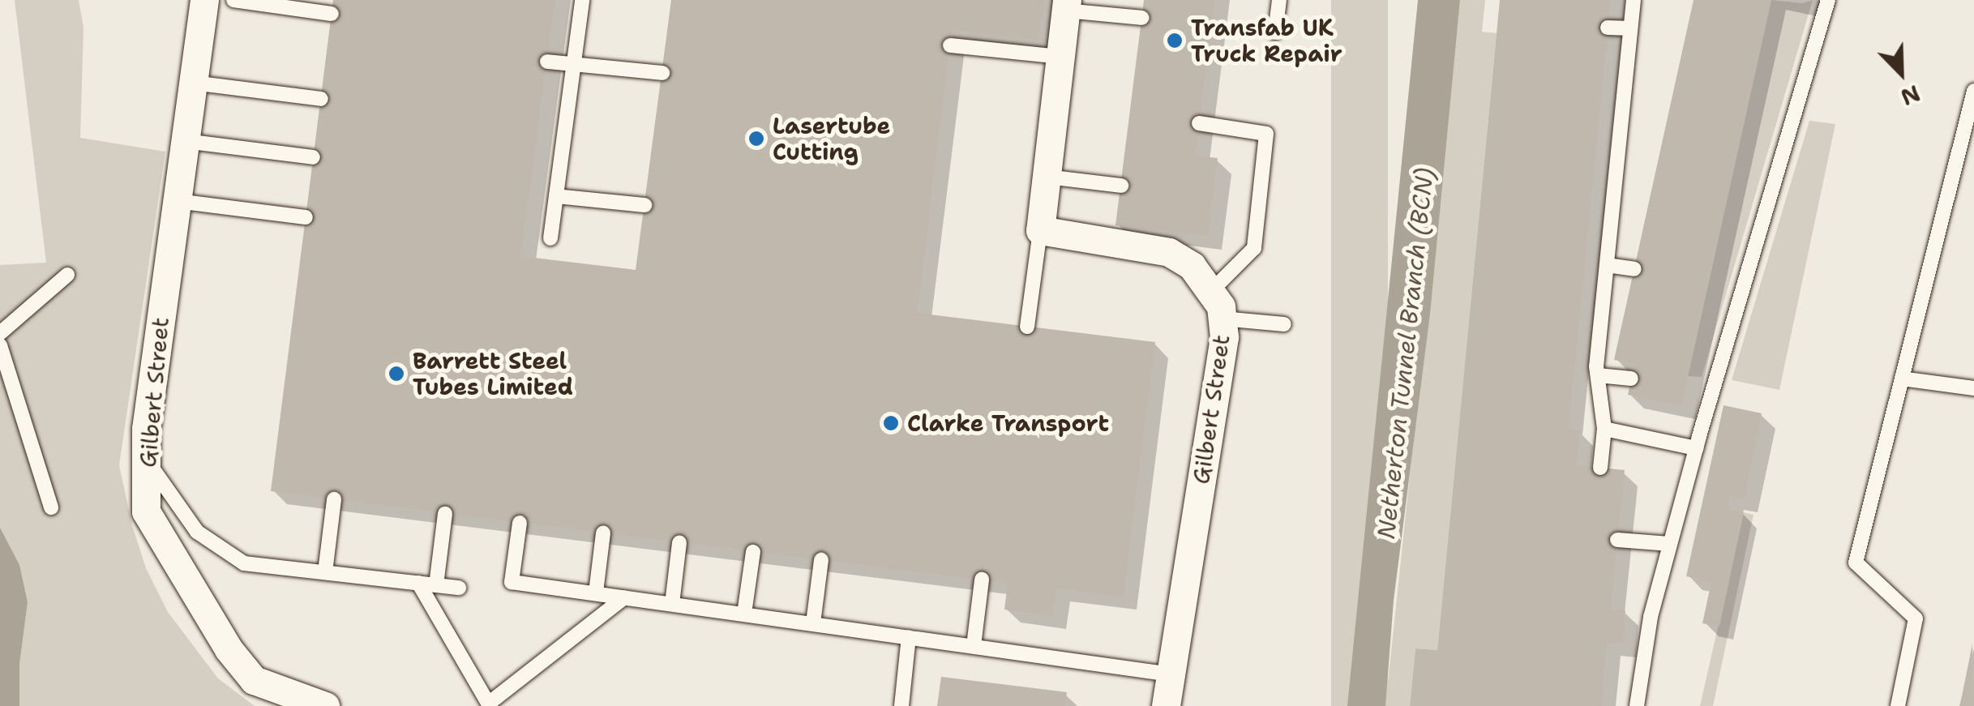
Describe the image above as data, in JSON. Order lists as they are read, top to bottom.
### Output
{
  "streets": {
    "street": ["Gilbert Street"]
  },
  "water": ["Netherton Tunnel Branch (BCN)"],
  "places": [
    "Transfab UK Truck Repair",
    "Lasertube Cutting",
    "Barrett Steel Tubes Limited",
    "Clarke Transport"
  ],
  "north": "bottom right"
}
